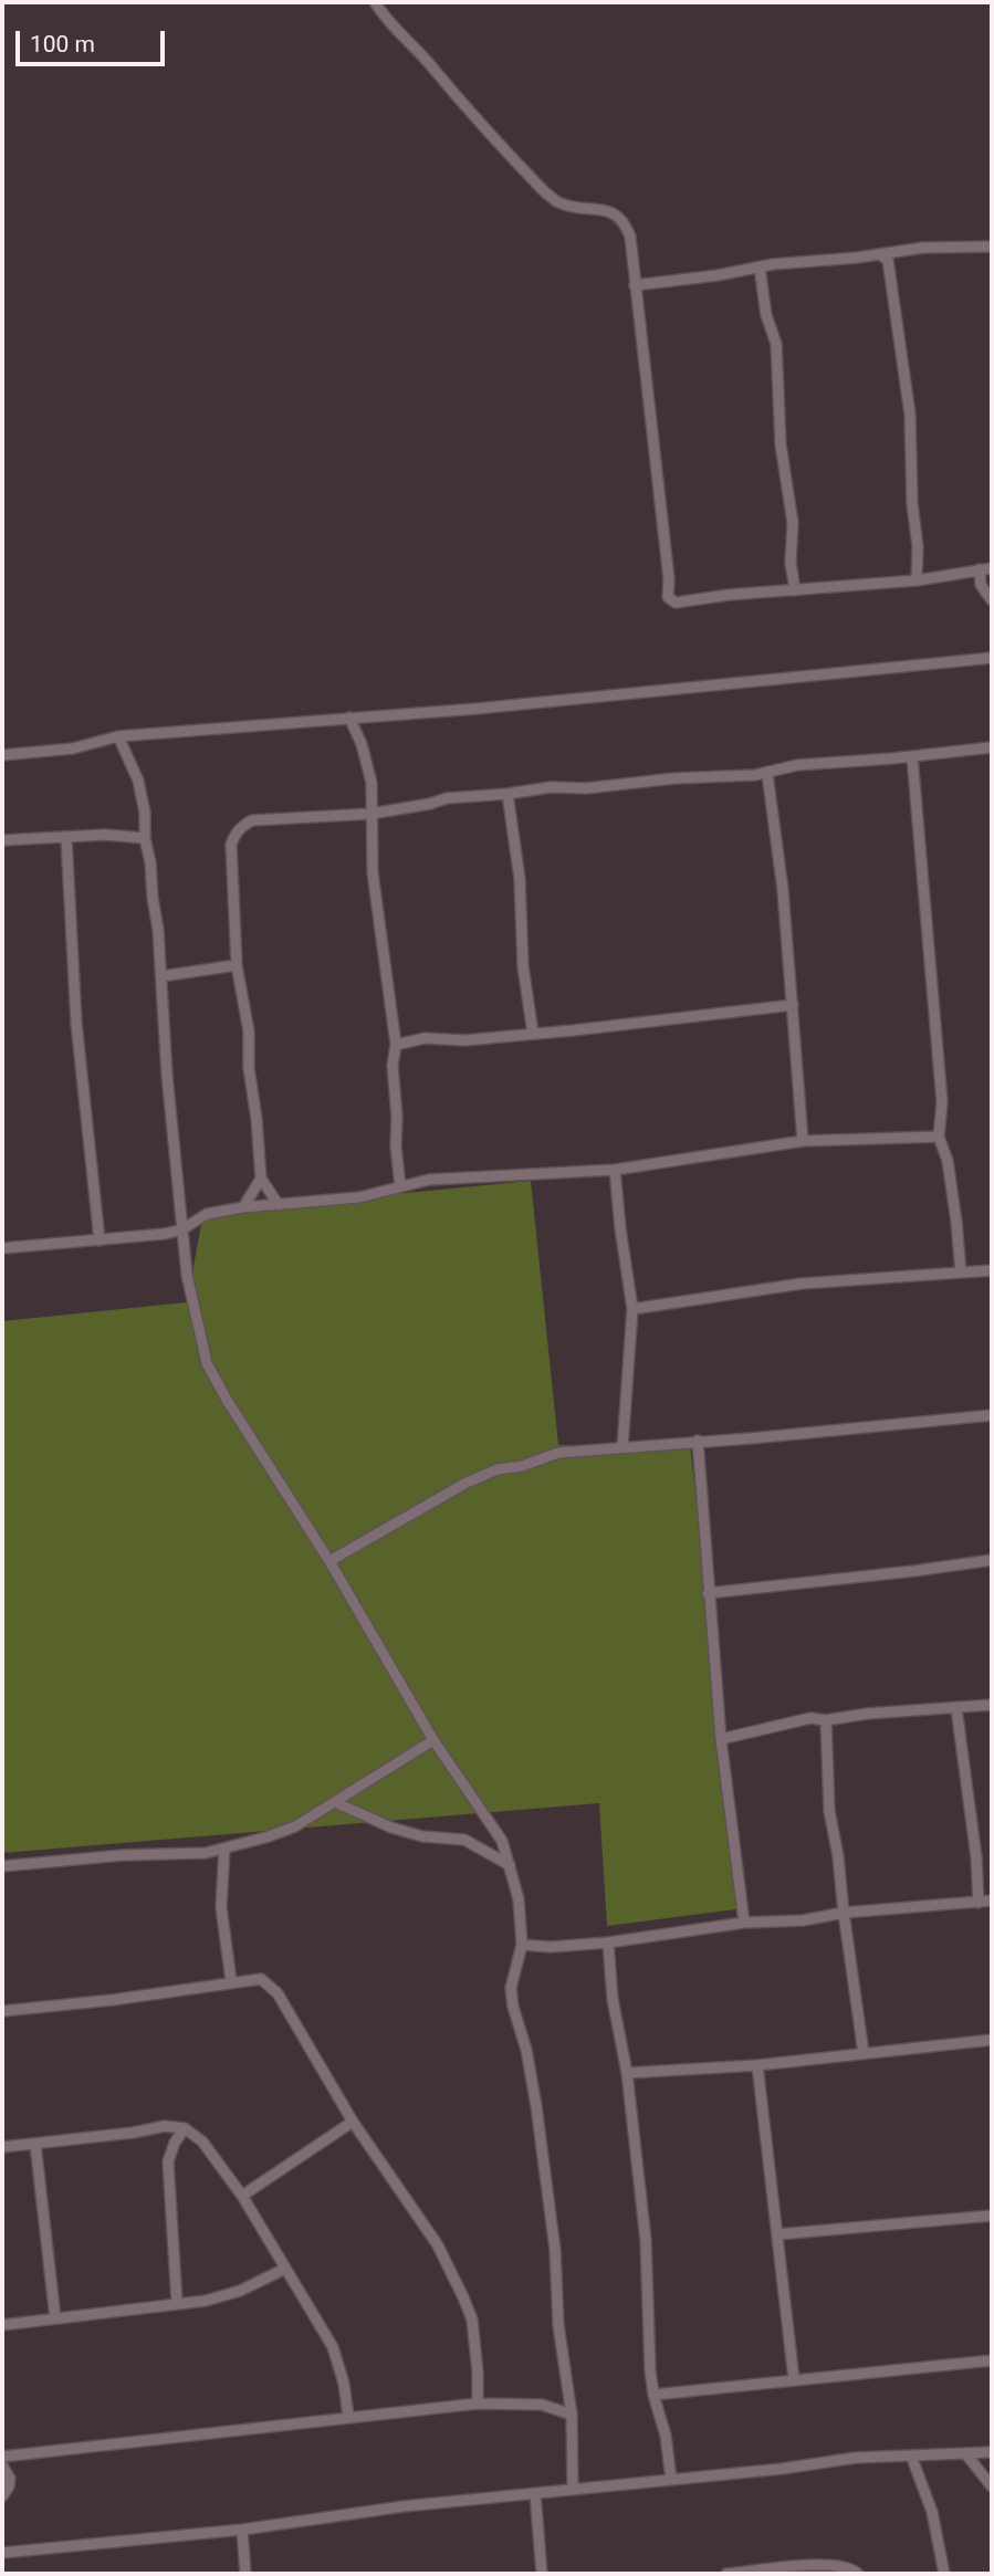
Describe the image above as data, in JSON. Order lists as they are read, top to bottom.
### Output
{
  "scale_bar": "100 m"
}
